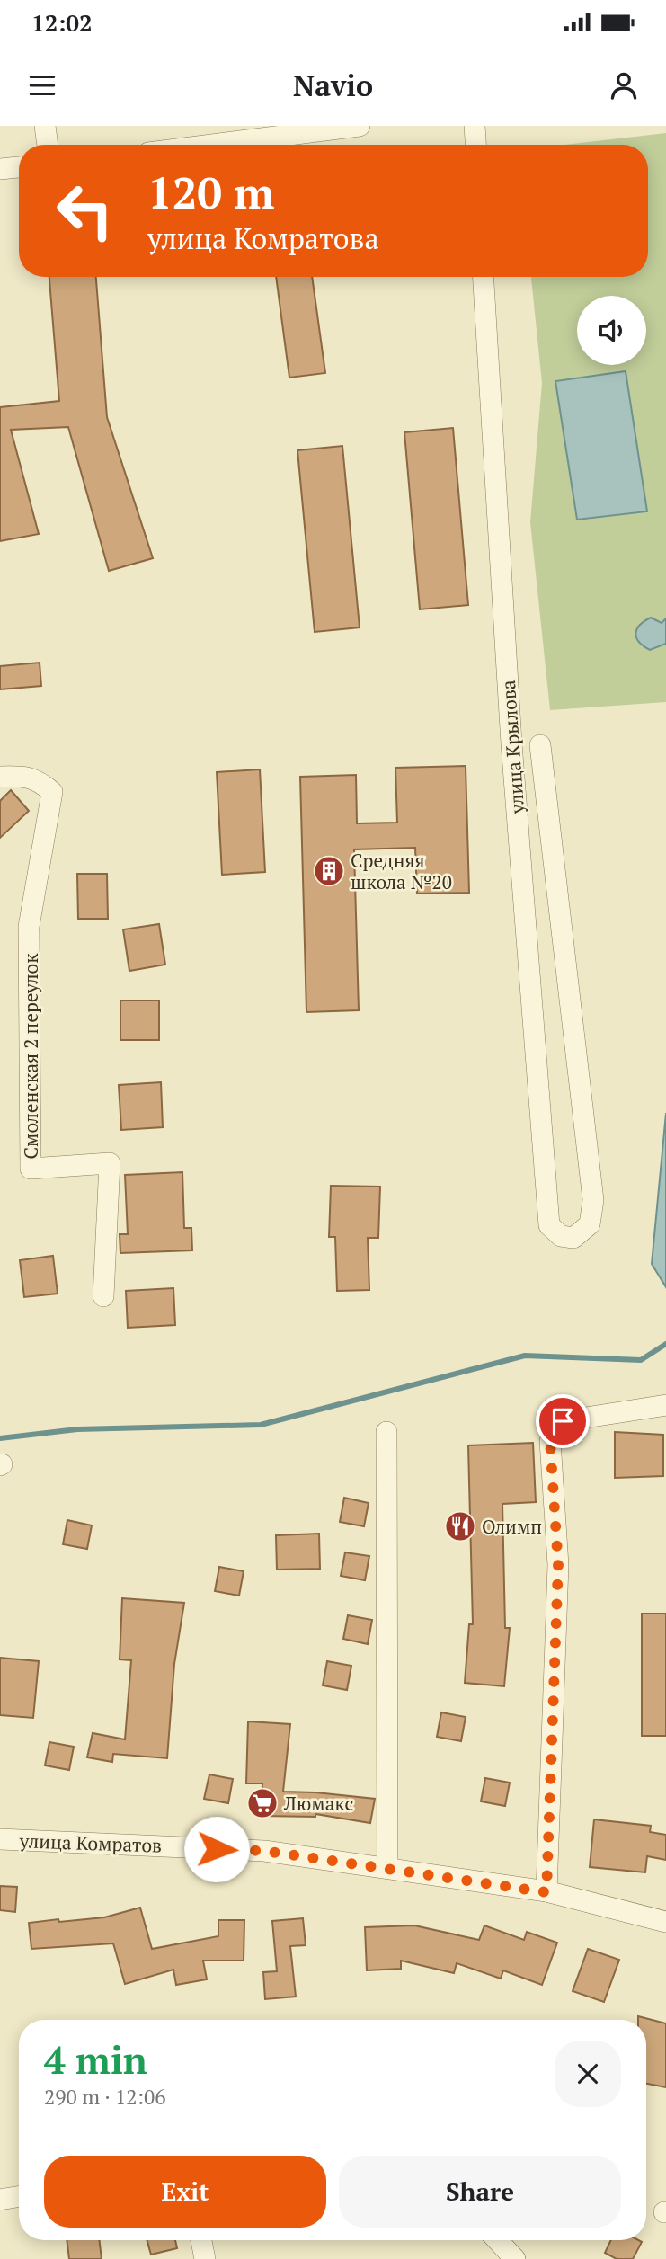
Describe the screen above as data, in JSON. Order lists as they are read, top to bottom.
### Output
{
  "streets": {
    "street": ["улица Крылова", "Смоленская 2 переулок", "улица Комратов"]
  },
  "places": {
    "building": ["Средняя школа №20"],
    "restaurant": ["Олимп"],
    "supermarket": ["Люмакс"]
  },
  "page": {
    "status": "12:02",
    "header": "Navio",
    "turn": ["120 m", "улица Комратова"],
    "heading": ["4 min", "290 m · 12:06"],
    "buttons": ["Exit", "Share"]
  }
}
